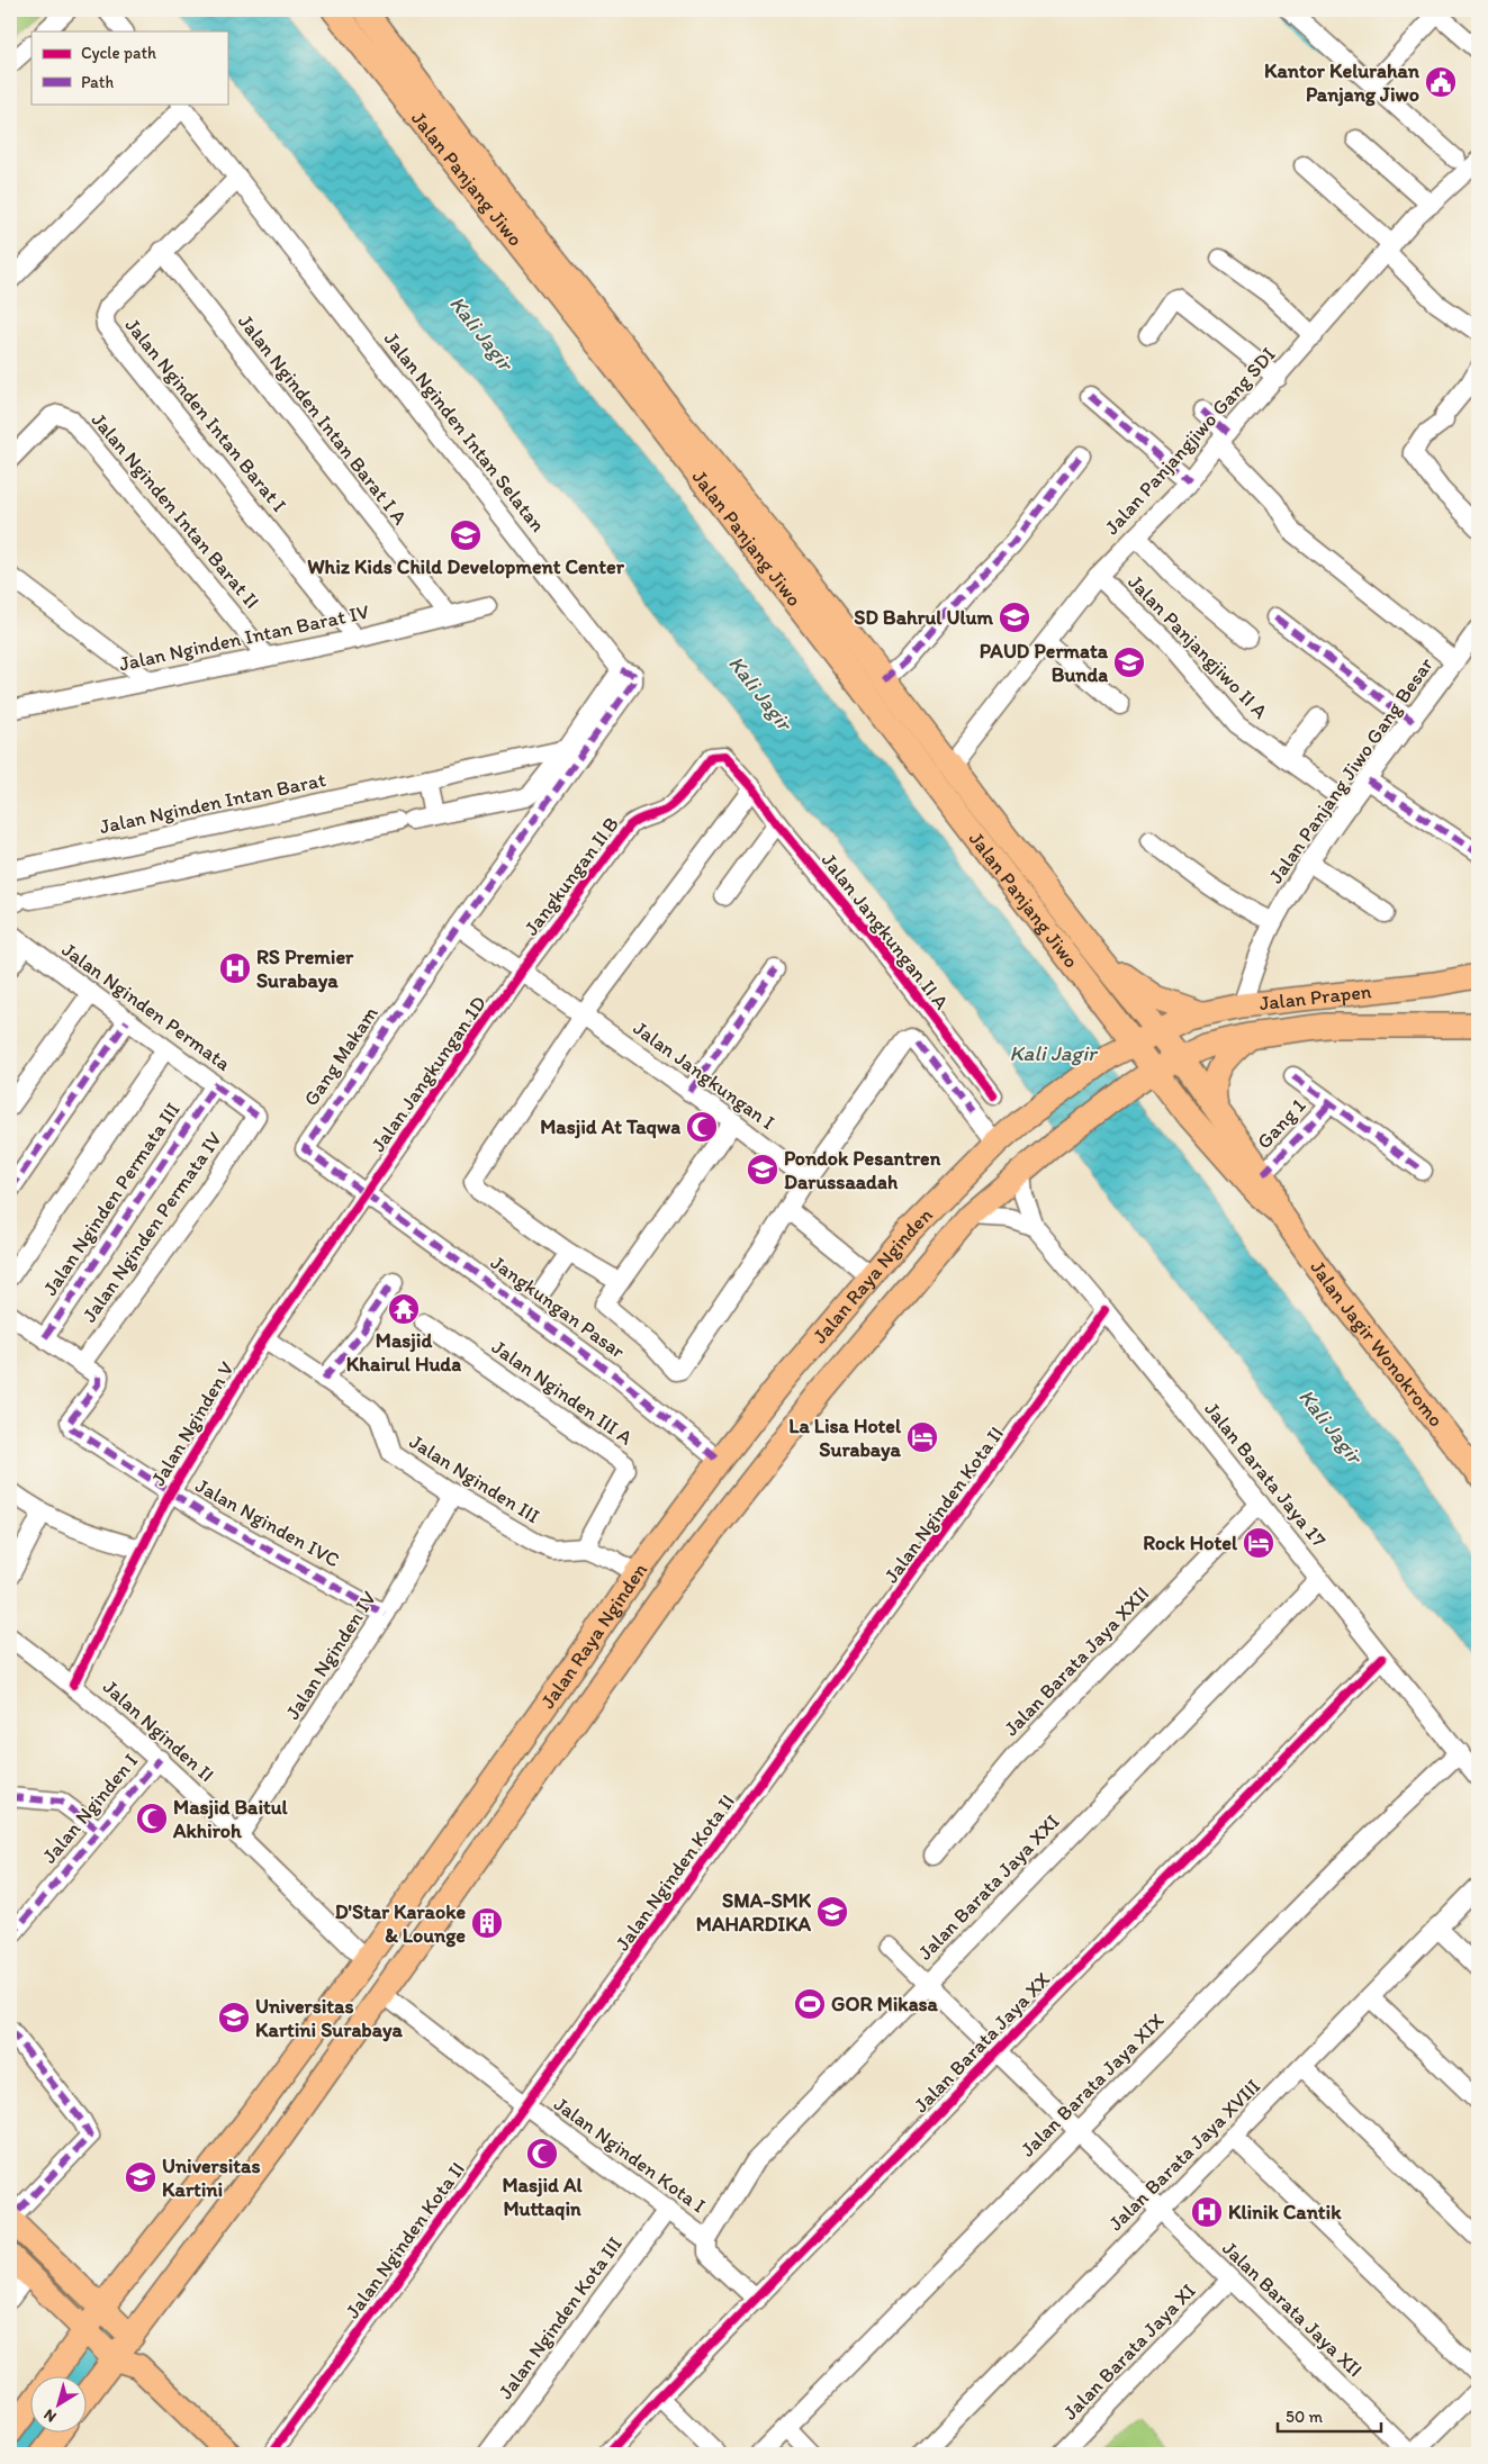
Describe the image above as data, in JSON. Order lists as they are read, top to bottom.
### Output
{
  "streets": {
    "main road": [
      "Jalan Panjang Jiwo",
      "Jalan Prapen",
      "Jalan Raya Nginden",
      "Jalan Jagir Wonokromo"
    ],
    "street": [
      "Jalan Nginden Intan Barat I",
      "Jalan Nginden Intan Barat I A",
      "Jalan Nginden Intan Selatan",
      "Jalan Panjangjiwo Gang SDI",
      "Jalan Nginden Intan Barat II",
      "Jalan Nginden Intan Barat IV",
      "Jalan Panjangjiwo II A",
      "Jalan Panjang Jiwo Gang Besar",
      "Jalan Nginden Intan Barat",
      "Jangkungan II B",
      "Jalan Jangkungan II A",
      "Jalan Nginden Permata",
      "Gang Makam",
      "Jalan Jangkungan 1D",
      "Jalan Jangkungan I",
      "Gang 1",
      "Jalan Nginden Permata III",
      "Jalan Nginden Permata IV",
      "Jangkungan Pasar",
      "Jalan Nginden III A",
      "Jalan Nginden V",
      "Jalan Barata Jaya 17",
      "Jalan Nginden III",
      "Jalan Nginden Kota II",
      "Jalan Nginden IVC",
      "Jalan Nginden IV",
      "Jalan Barata Jaya XXII",
      "Jalan Nginden II",
      "Jalan Nginden I",
      "Jalan Barata Jaya XXI",
      "Jalan Barata Jaya XX",
      "Jalan Barata Jaya XIX",
      "Jalan Nginden Kota I",
      "Jalan Barata Jaya XVIII",
      "Jalan Barata Jaya XII",
      "Jalan Nginden Kota III",
      "Jalan Barata Jaya XI"
    ]
  },
  "crossings": [
    ["Jalan Panjang Jiwo", "Jalan Panjangjiwo Gang SDI"],
    ["Jalan Panjang Jiwo", "Jalan Prapen"],
    ["Jalan Panjang Jiwo", "Jalan Raya Nginden"],
    ["Jalan Panjang Jiwo", "Jalan Jagir Wonokromo"],
    ["Jalan Nginden Intan Barat I", "Jalan Nginden Intan Barat I A"],
    ["Jalan Nginden Intan Barat I", "Jalan Nginden Intan Selatan"],
    ["Jalan Nginden Intan Barat I", "Jalan Nginden Intan Barat IV"],
    ["Jalan Nginden Intan Barat I A", "Jalan Nginden Intan Barat IV"],
    ["Jalan Panjangjiwo Gang SDI", "Jalan Panjangjiwo II A"],
    ["Jalan Nginden Intan Barat II", "Jalan Nginden Intan Barat IV"],
    ["Jalan Panjangjiwo II A", "Jalan Panjang Jiwo Gang Besar"],
    ["Jalan Panjang Jiwo Gang Besar", "Jalan Prapen"],
    ["Jangkungan II B", "Jalan Jangkungan II A"],
    ["Jangkungan II B", "Jalan Jangkungan 1D"],
    ["Jangkungan II B", "Jalan Jangkungan I"],
    ["Jalan Prapen", "Jalan Raya Nginden"],
    ["Jalan Prapen", "Jalan Jagir Wonokromo"],
    ["Jalan Nginden Permata", "Jalan Nginden Permata III"],
    ["Jalan Nginden Permata", "Jalan Nginden Permata IV"],
    ["Gang Makam", "Jalan Jangkungan 1D"],
    ["Gang Makam", "Jalan Jangkungan I"],
    ["Gang Makam", "Jangkungan Pasar"],
    ["Gang Makam", "Jalan Nginden V"],
    ["Jalan Jangkungan 1D", "Jalan Jangkungan I"],
    ["Jalan Jangkungan 1D", "Jangkungan Pasar"],
    ["Jalan Jangkungan 1D", "Jalan Nginden V"],
    ["Gang 1", "Jalan Jagir Wonokromo"],
    ["Jalan Nginden Permata IV", "Jalan Nginden IVC"],
    ["Jalan Raya Nginden", "Jangkungan Pasar"],
    ["Jalan Raya Nginden", "Jalan Jagir Wonokromo"],
    ["Jalan Raya Nginden", "Jalan Barata Jaya 17"],
    ["Jalan Raya Nginden", "Jalan Nginden III"],
    ["Jalan Raya Nginden", "Jalan Nginden II"],
    ["Jalan Raya Nginden", "Jalan Nginden Kota I"],
    ["Jangkungan Pasar", "Jalan Nginden V"],
    ["Jalan Nginden III A", "Jalan Nginden III"],
    ["Jalan Nginden V", "Jalan Nginden III"],
    ["Jalan Nginden V", "Jalan Nginden IVC"],
    ["Jalan Nginden V", "Jalan Nginden II"],
    ["Jalan Barata Jaya 17", "Jalan Nginden Kota II"],
    ["Jalan Barata Jaya 17", "Jalan Barata Jaya XXII"],
    ["Jalan Barata Jaya 17", "Jalan Barata Jaya XXI"],
    ["Jalan Barata Jaya 17", "Jalan Barata Jaya XX"],
    ["Jalan Barata Jaya 17", "Jalan Barata Jaya XIX"],
    ["Jalan Nginden III", "Jalan Nginden IV"],
    ["Jalan Nginden Kota II", "Jalan Nginden Kota I"],
    ["Jalan Nginden IVC", "Jalan Nginden IV"],
    ["Jalan Nginden IV", "Jalan Nginden II"],
    ["Jalan Nginden II", "Jalan Nginden I"],
    ["Jalan Barata Jaya XXI", "Jalan Nginden Kota I"],
    ["Jalan Barata Jaya XXI", "Jalan Barata Jaya XII"],
    ["Jalan Barata Jaya XX", "Jalan Nginden Kota I"],
    ["Jalan Barata Jaya XX", "Jalan Barata Jaya XII"],
    ["Jalan Barata Jaya XIX", "Jalan Barata Jaya XII"],
    ["Jalan Nginden Kota I", "Jalan Nginden Kota III"],
    ["Jalan Barata Jaya XVIII", "Jalan Barata Jaya XII"],
    ["Jalan Barata Jaya XII", "Jalan Barata Jaya XI"]
  ],
  "water": ["Kali Jagir"],
  "places": {
    "public building": ["Kantor Kelurahan Panjang Jiwo"],
    "school or university": [
      "Whiz Kids Child Development Center",
      "SD Bahrul Ulum",
      "PAUD Permata Bunda",
      "Pondok Pesantren Darussaadah",
      "SMA-SMK MAHARDIKA",
      "Universitas Kartini Surabaya",
      "Universitas Kartini"
    ],
    "hospital": ["RS Premier Surabaya", "Klinik Cantik"],
    "mosque": ["Masjid At Taqwa", "Masjid Baitul Akhiroh", "Masjid Al Muttaqin"],
    "temple": ["Masjid Khairul Huda"],
    "hotel": ["La Lisa Hotel Surabaya", "Rock Hotel"],
    "building": ["D'Star Karaoke & Lounge"],
    "sports": ["GOR Mikasa"]
  },
  "legend": ["Cycle path", "Path"],
  "scale_bar": "50 m",
  "north": "bottom left"
}
